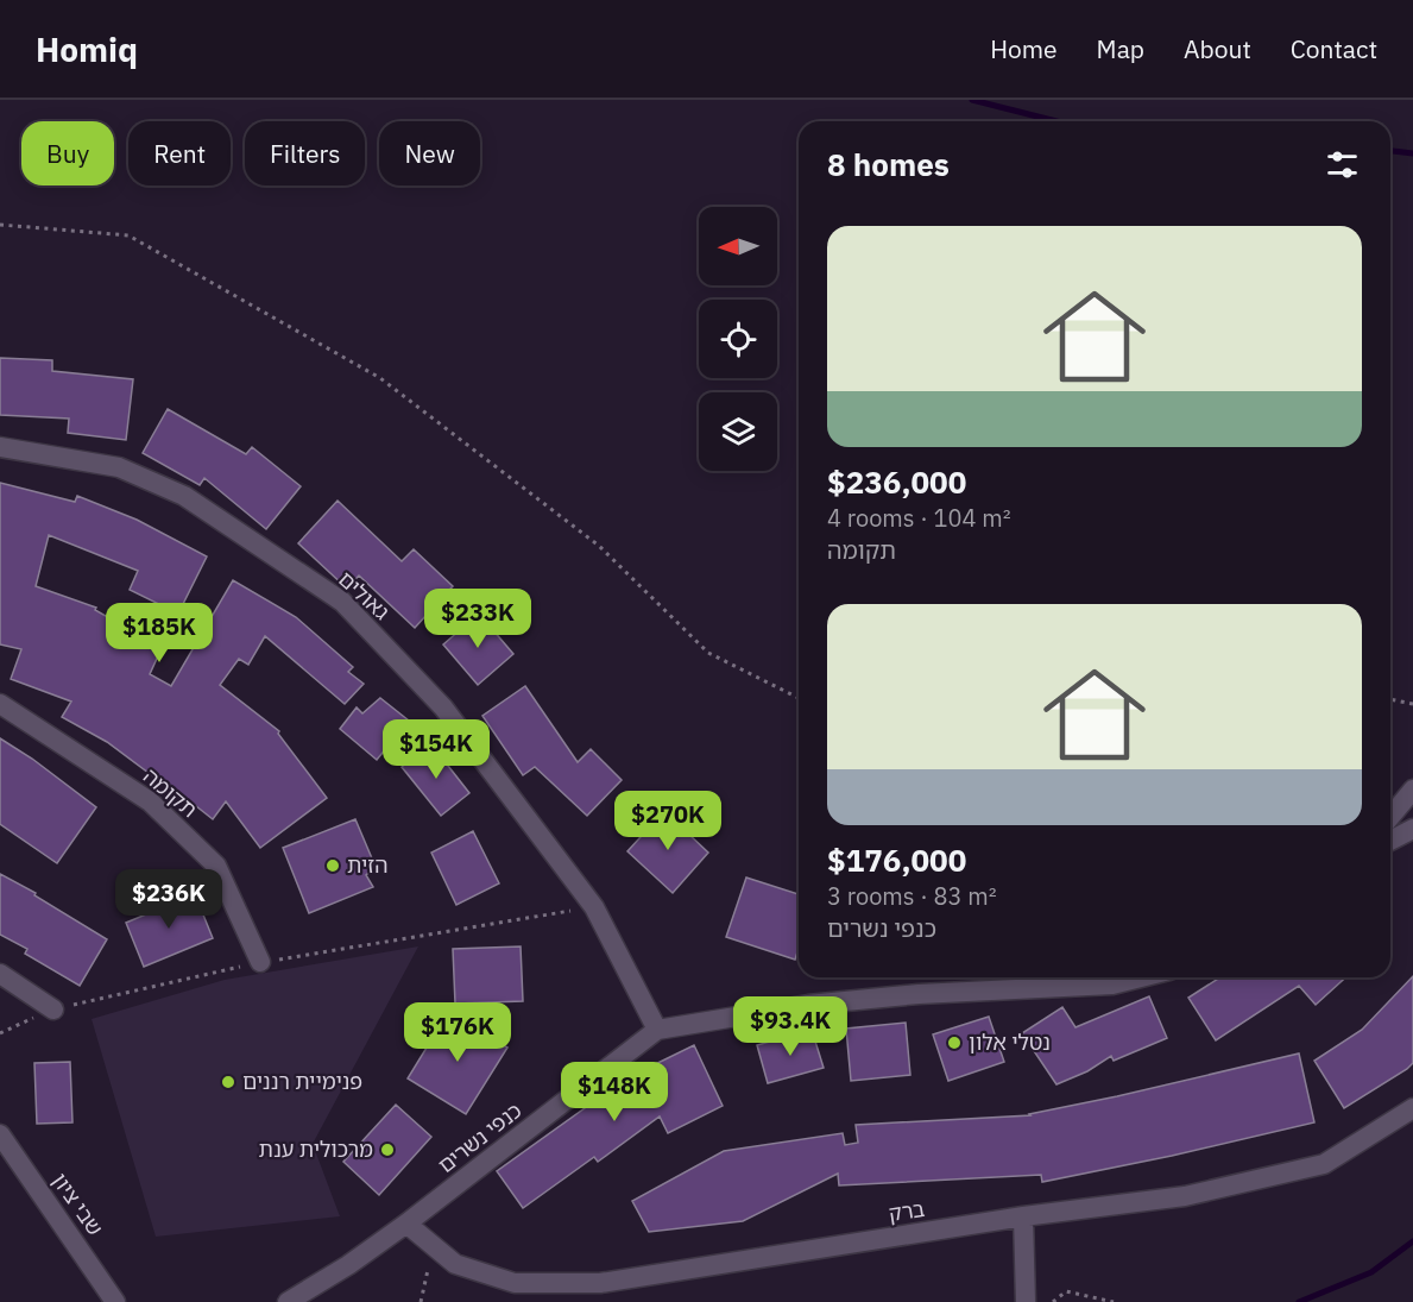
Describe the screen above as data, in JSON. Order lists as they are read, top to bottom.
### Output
{
  "streets": {
    "street": [
      "גאולים",
      "תקומה",
      "כנפי נשרים",
      "שבי ציון",
      "ברק"
    ]
  },
  "crossings": [
    ["גאולים", "כנפי נשרים"],
    ["כנפי נשרים", "ברק"]
  ],
  "places": [
    "הזית",
    "נטלי אלון",
    "פנימיית רננים",
    "מרכולית ענת"
  ],
  "north": "left",
  "page": {
    "header": "Homiq",
    "nav": [
      "Home",
      "Map",
      "About",
      "Contact"
    ],
    "chip": [
      "Buy",
      "Rent",
      "Filters",
      "New"
    ],
    "heading": "8 homes",
    "list": [
      {
        "name": "$236,000",
        "note": "4 rooms · 104 m² · תקומה"
      },
      {
        "name": "$176,000",
        "note": "3 rooms · 83 m² · כנפי נשרים"
      }
    ],
    "price": [
      "$233K",
      "$185K",
      "$154K",
      "$270K",
      "$236K",
      "$93.4K",
      "$176K",
      "$148K"
    ]
  }
}
